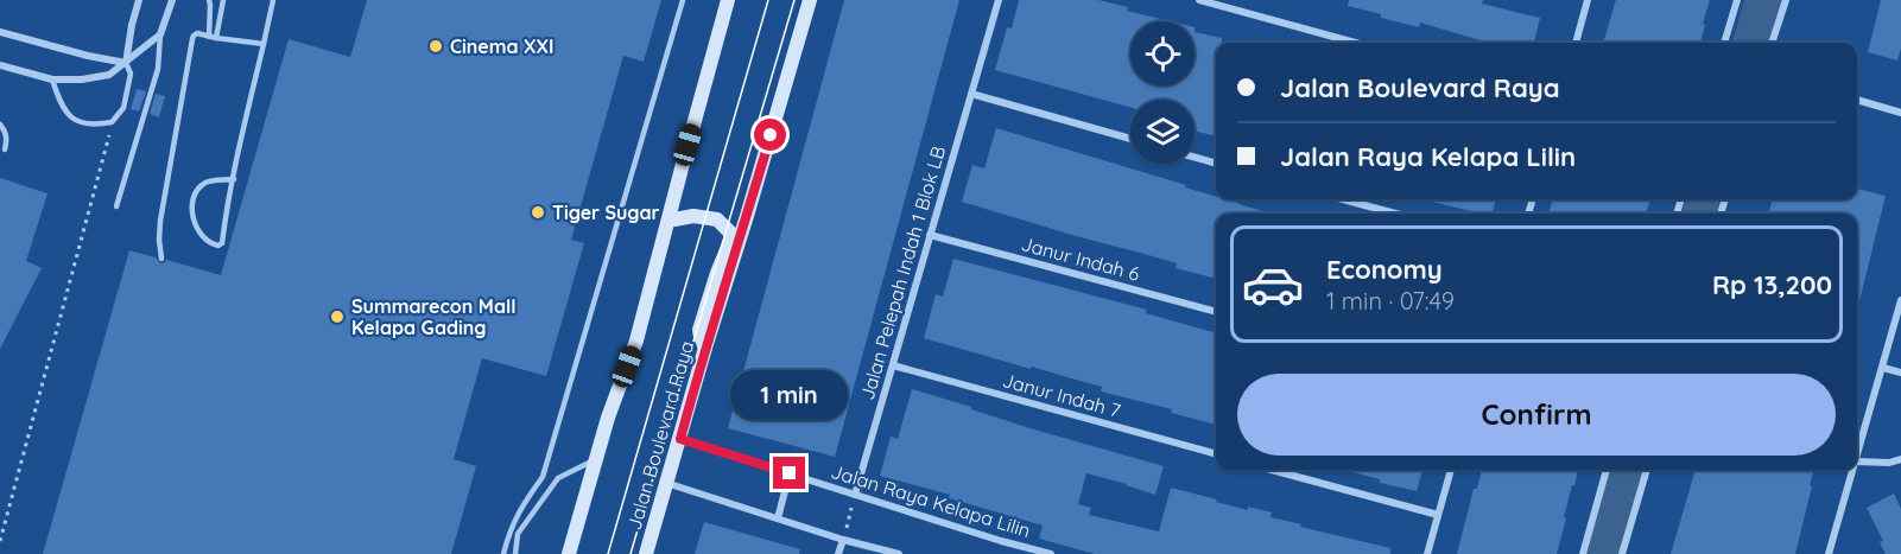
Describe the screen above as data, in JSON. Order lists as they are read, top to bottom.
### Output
{
  "streets": {
    "main road": ["Jalan Boulevard Raya"],
    "street": [
      "Janur Indah 6",
      "Jalan Pelepah Indah 1 Blok LB",
      "Janur Indah 7",
      "Jalan Raya Kelapa Lilin"
    ]
  },
  "crossings": [
    ["Janur Indah 6", "Jalan Pelepah Indah 1 Blok LB"],
    ["Jalan Pelepah Indah 1 Blok LB", "Janur Indah 7"],
    ["Jalan Pelepah Indah 1 Blok LB", "Jalan Raya Kelapa Lilin"],
    ["Jalan Boulevard Raya", "Jalan Raya Kelapa Lilin"]
  ],
  "places": ["Cinema XXI", "Tiger Sugar", "Summarecon Mall Kelapa Gading"],
  "page": {
    "banner": ["Jalan Boulevard Raya", "Jalan Raya Kelapa Lilin"],
    "list": [
      {
        "name": "Economy",
        "note": "1 min · 07:49",
        "value": "Rp 13,200"
      }
    ],
    "buttons": "Confirm",
    "bubble": "1 min"
  }
}
